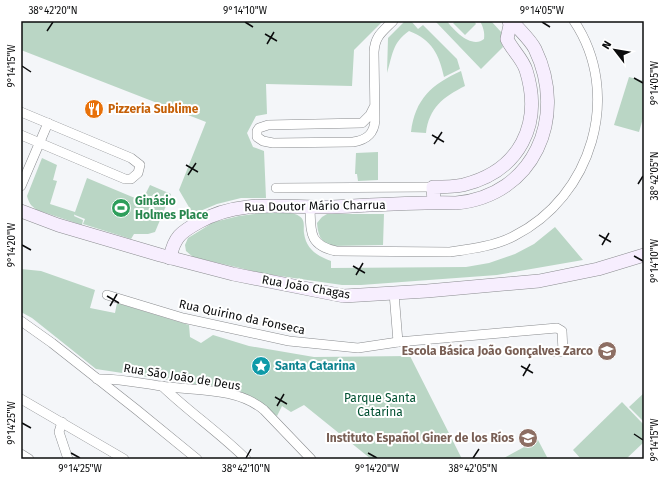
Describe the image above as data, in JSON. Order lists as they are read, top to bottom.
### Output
{
  "streets": {
    "street": [
      "Rua Doutor Mário Charrua",
      "Rua João Chagas",
      "Rua Quirino da Fonseca",
      "Rua São João de Deus"
    ]
  },
  "crossings": [
    ["Rua Doutor Mário Charrua", "Rua João Chagas"]
  ],
  "parks": ["Parque Santa Catarina"],
  "places": {
    "restaurant": ["Pizzeria Sublime"],
    "sports": ["Ginásio Holmes Place"],
    "school or university": ["Escola Básica João Gonçalves Zarco", "Instituto Español Giner de los Ríos"],
    "place": ["Santa Catarina"]
  },
  "north": "top left",
  "coordinates": [
    "38°42'20\"N",
    "9°14'10\"W",
    "9°14'05\"W",
    "9°14'15\"W",
    "38°42'05\"N",
    "9°14'20\"W",
    "9°14'25\"W",
    "38°42'10\"N"
  ]
}
